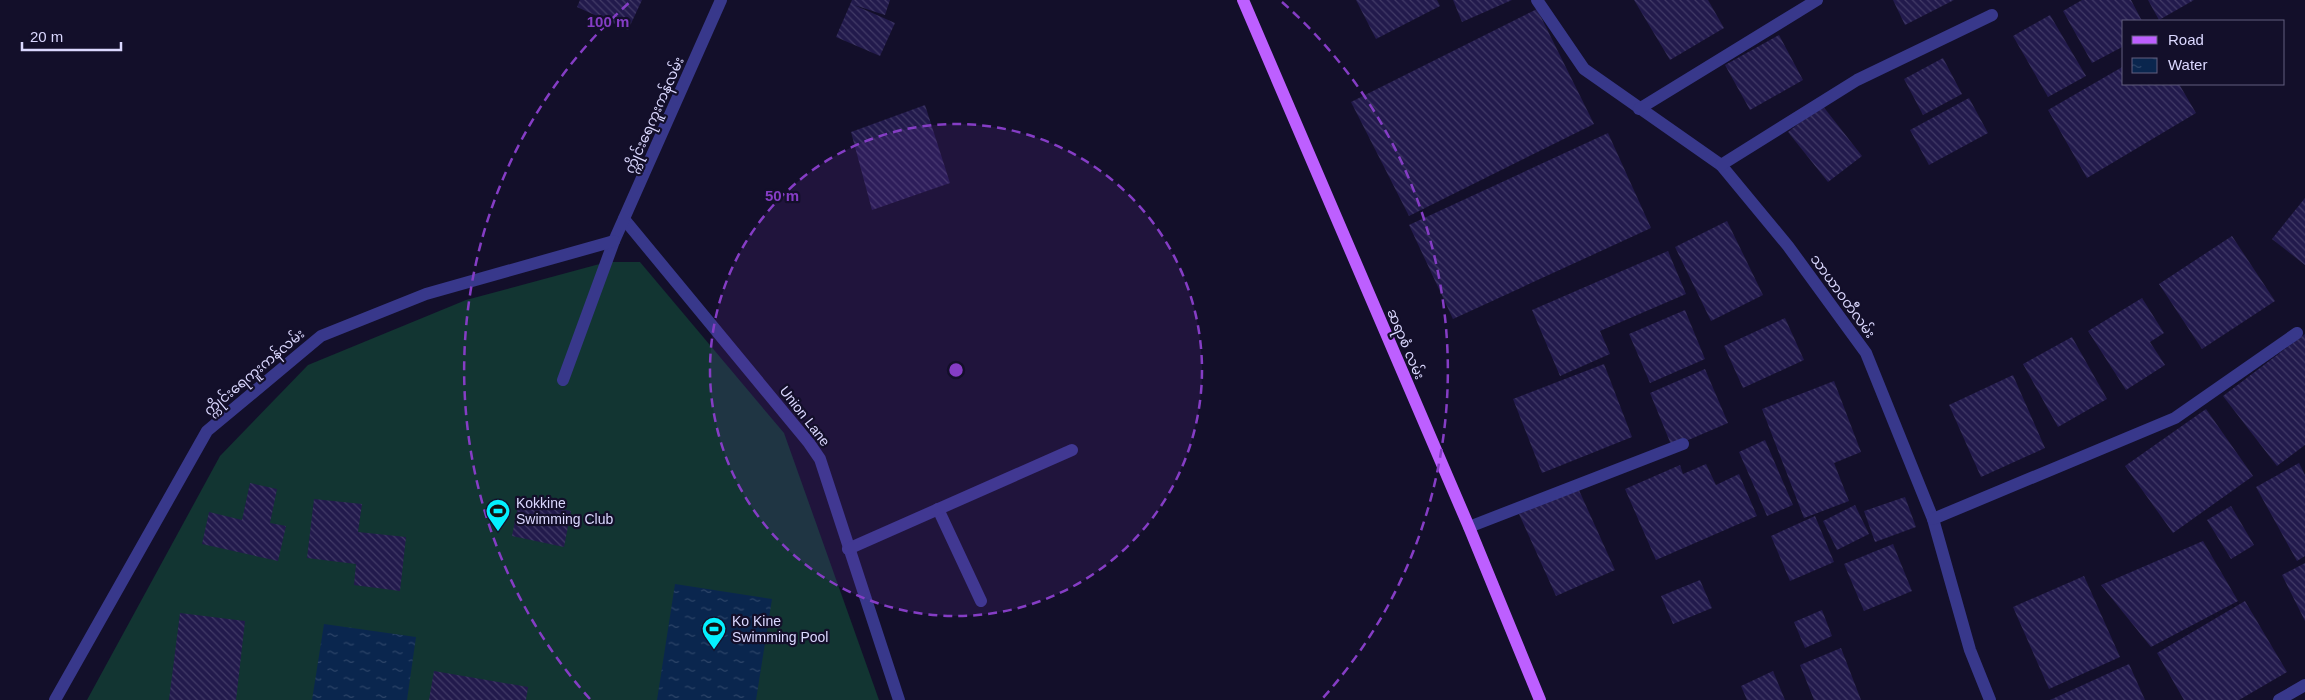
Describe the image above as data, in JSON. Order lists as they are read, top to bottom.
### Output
{
  "streets": {
    "main road": ["ဆရာစံ လမ်း"],
    "street": ["က္ကိုင်းရေကူးကန်လမ်း", "သာယာဝတီလမ်း", "Union Lane"]
  },
  "crossings": [
    ["က္ကိုင်းရေကူးကန်လမ်း", "Union Lane"]
  ],
  "places": {
    "sports": ["Kokkine Swimming Club", "Ko Kine Swimming Pool"]
  },
  "legend": ["Road", "Water"],
  "scale_bar": "20 m",
  "rings": ["100 m", "50 m"]
}
